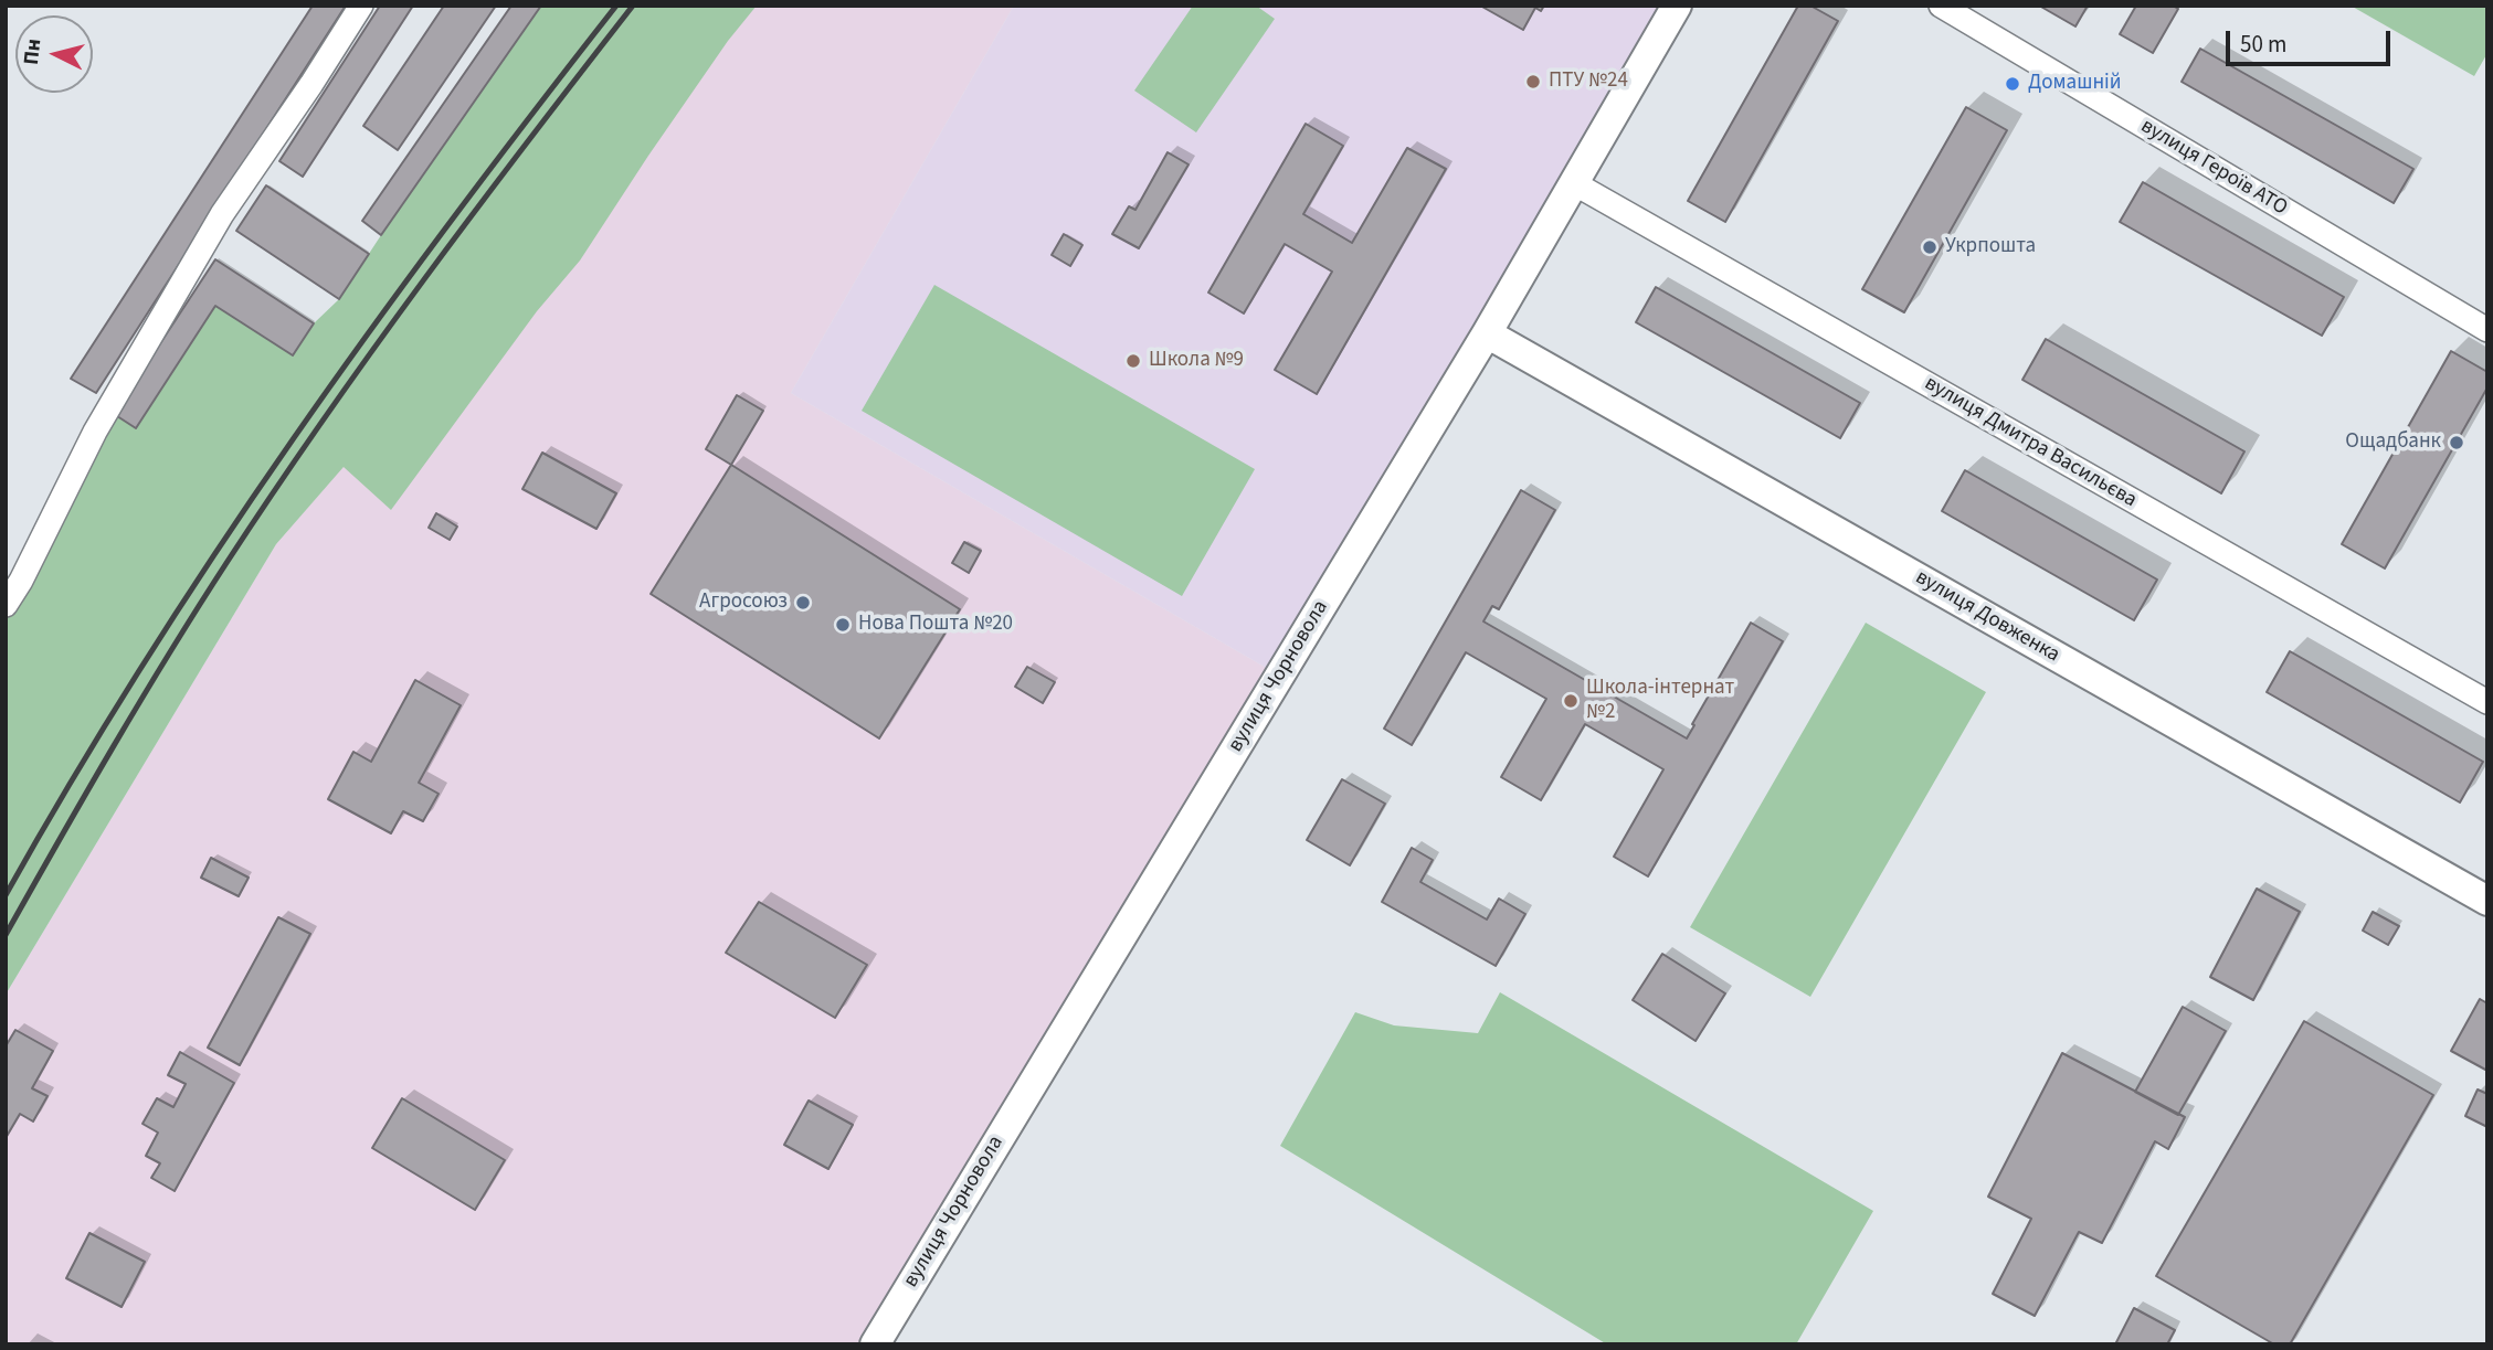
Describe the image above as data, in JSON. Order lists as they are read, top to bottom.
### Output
{
  "streets": {
    "street": [
      "вулиця Героїв АТО",
      "вулиця Дмитра Васильєва",
      "вулиця Довженка",
      "вулиця Чорновола"
    ]
  },
  "crossings": [
    ["вулиця Дмитра Васильєва", "вулиця Чорновола"],
    ["вулиця Довженка", "вулиця Чорновола"]
  ],
  "places": [
    "ПТУ №24",
    "Домашній",
    "Укрпошта",
    "Школа №9",
    "Ощадбанк",
    "Агросоюз",
    "Нова Пошта №20",
    "Школа-інтернат №2"
  ],
  "scale_bar": "50 m",
  "north": "left"
}
